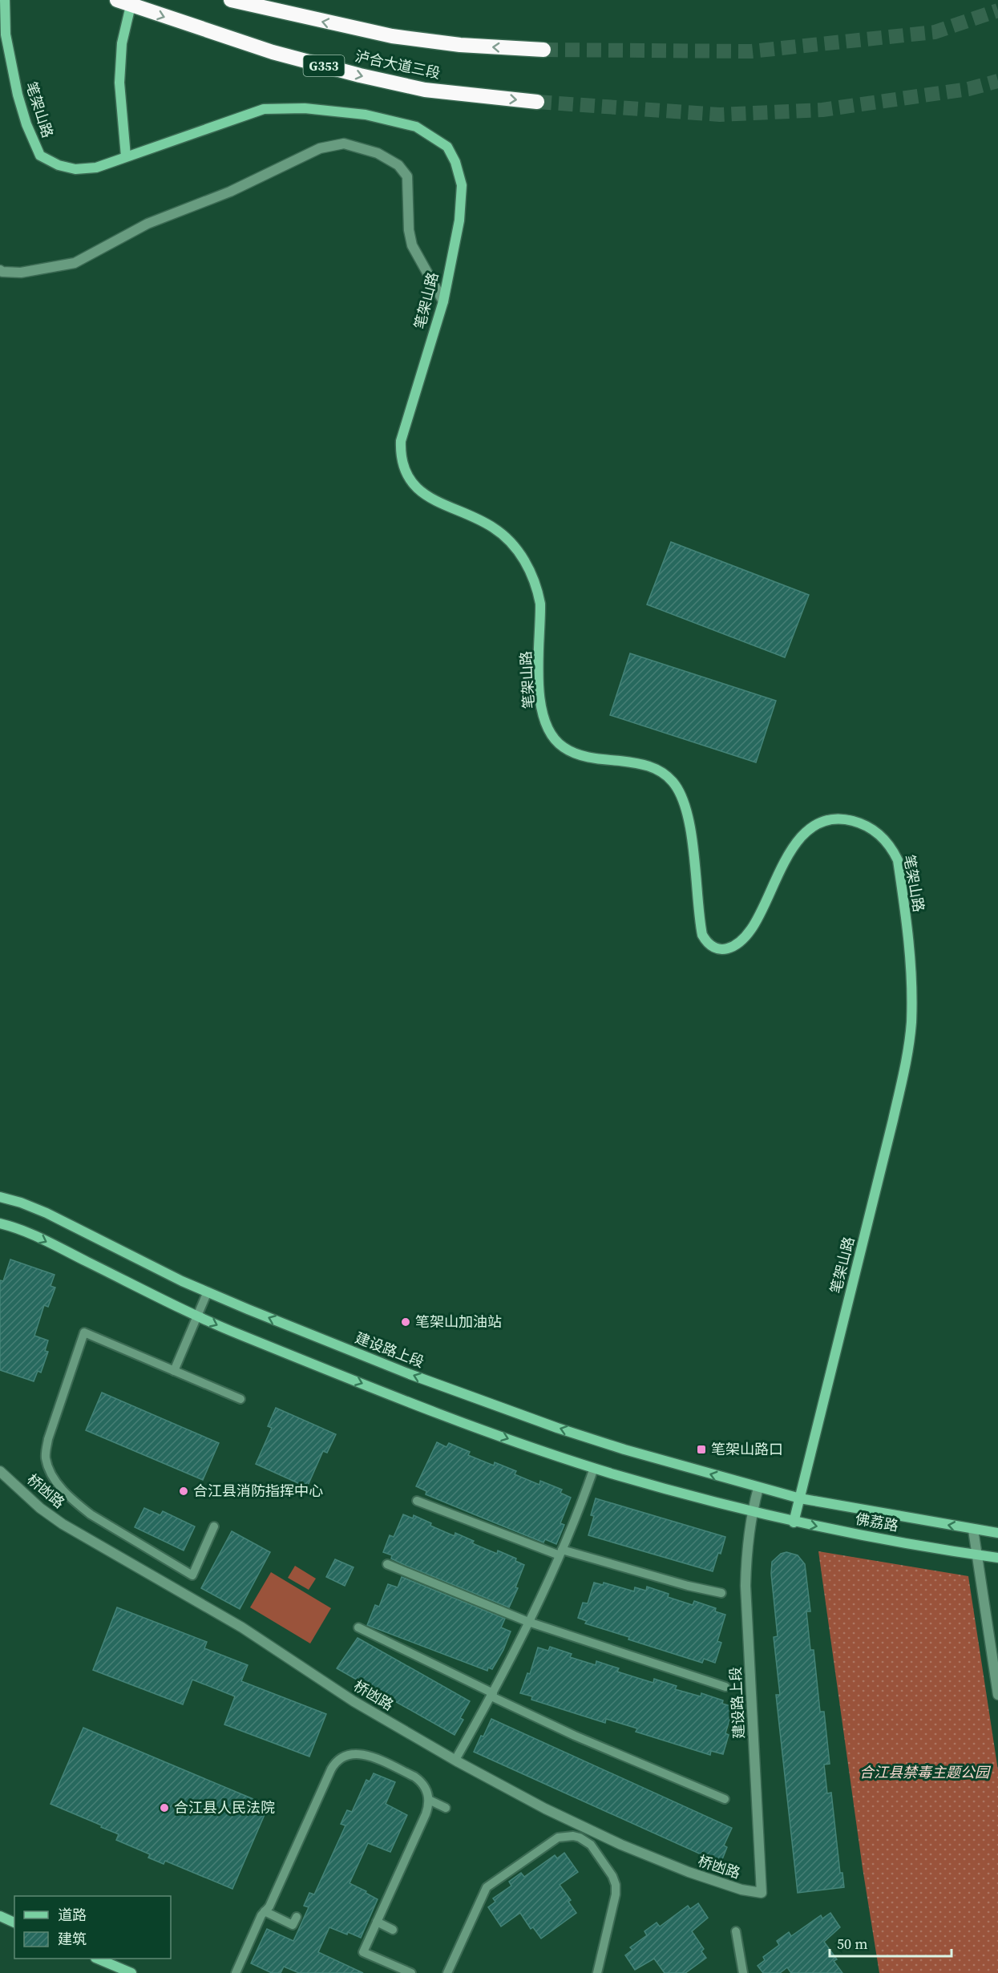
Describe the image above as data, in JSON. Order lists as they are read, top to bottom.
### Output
{
  "streets": {
    "highway": ["泸合大道三段", "G353"],
    "main road": ["笔架山路", "建设路上段", "佛荔路"],
    "street": ["桥凼路"]
  },
  "crossings": [
    ["笔架山路", "佛荔路"],
    ["建设路上段", "桥凼路"],
    ["建设路上段", "佛荔路"]
  ],
  "parks": ["合江县禁毒主题公园"],
  "places": {
    "other": ["笔架山加油站", "合江县消防指挥中心", "合江县人民法院"],
    "transit": ["笔架山路口"]
  },
  "legend": ["道路", "建筑"],
  "scale_bar": "50 m"
}
